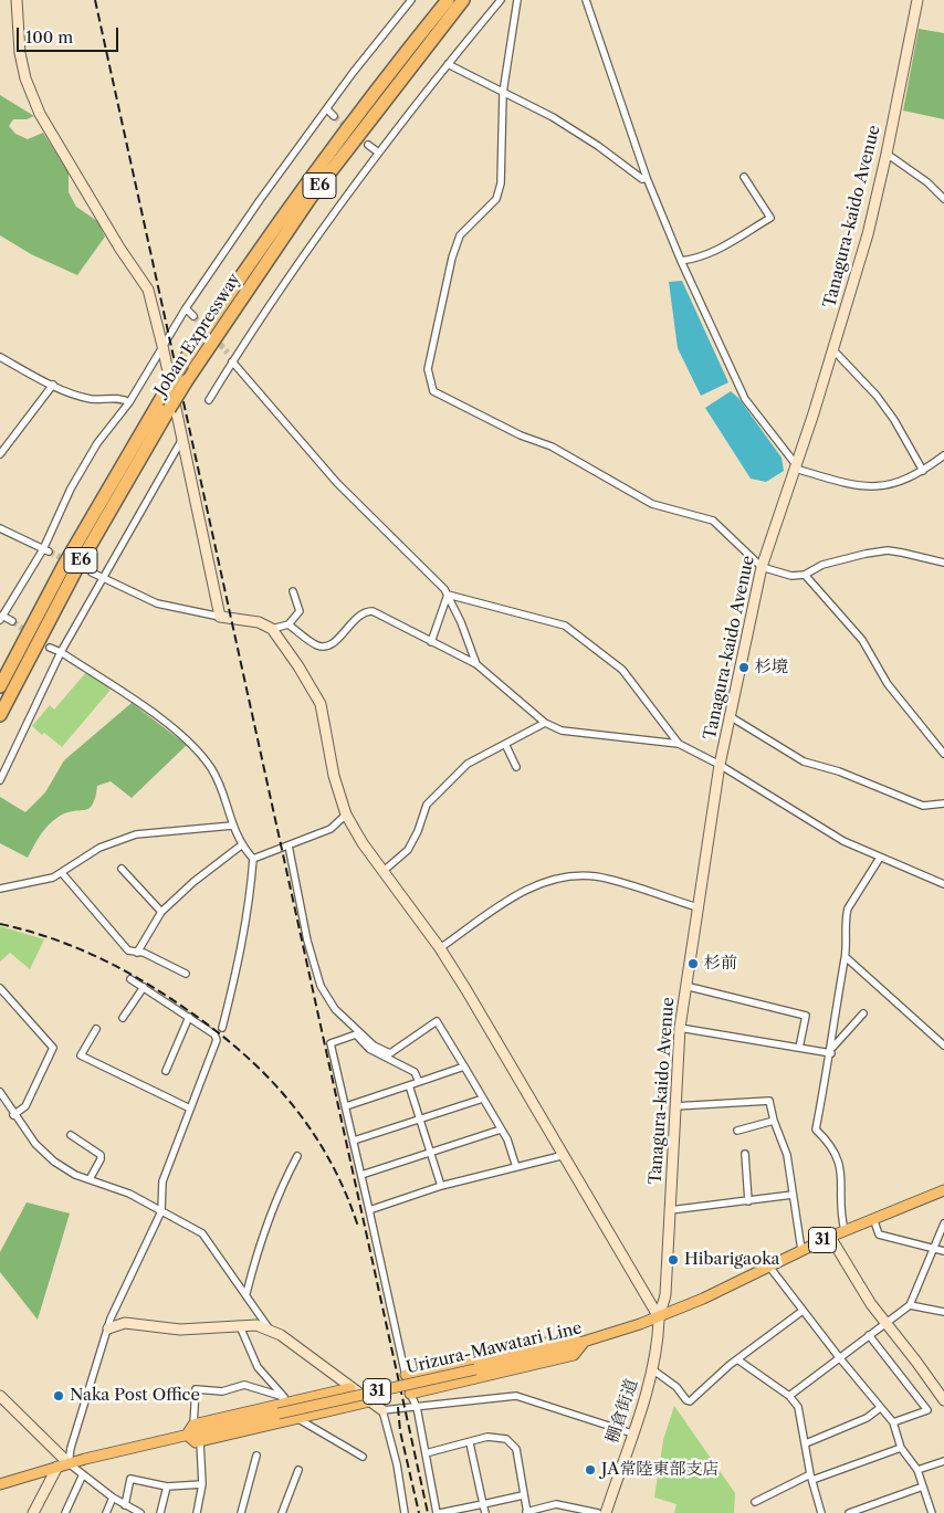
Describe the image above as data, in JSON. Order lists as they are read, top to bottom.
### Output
{
  "streets": {
    "highway": ["E6", "Joban Expressway"],
    "main road": ["31", "Urizura-Mawatari Line"],
    "street": ["Tanagura-kaido Avenue", "棚倉街道"]
  },
  "crossings": [
    ["Tanagura-kaido Avenue", "Urizura-Mawatari Line"],
    ["Tanagura-kaido Avenue", "棚倉街道"],
    ["Urizura-Mawatari Line", "棚倉街道"]
  ],
  "places": [
    "杉境",
    "杉前",
    "Hibarigaoka",
    "Naka Post Office",
    "JA常陸東部支店"
  ],
  "scale_bar": "100 m"
}
